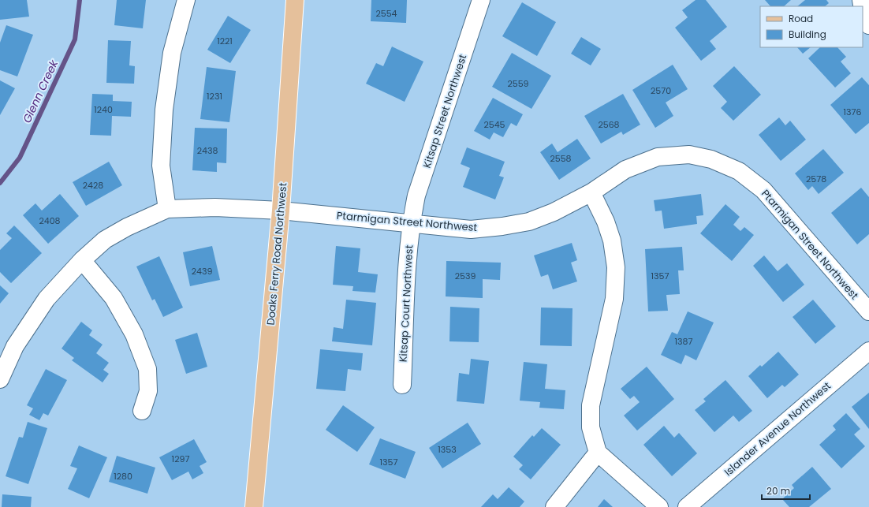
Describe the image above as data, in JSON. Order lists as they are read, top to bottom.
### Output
{
  "streets": {
    "main road": ["Doaks Ferry Road Northwest"],
    "street": [
      "Kitsap Street Northwest",
      "Ptarmigan Street Northwest",
      "Kitsap Court Northwest",
      "Islander Avenue Northwest"
    ]
  },
  "crossings": [
    ["Kitsap Street Northwest", "Ptarmigan Street Northwest"],
    ["Kitsap Street Northwest", "Kitsap Court Northwest"],
    ["Ptarmigan Street Northwest", "Doaks Ferry Road Northwest"],
    ["Ptarmigan Street Northwest", "Kitsap Court Northwest"]
  ],
  "water": ["Glenn Creek"],
  "house_numbers": [
    "2554",
    "1221",
    "2559",
    "2570",
    "1231",
    "1240",
    "1376",
    "2545",
    "2568",
    "2438",
    "2558",
    "2578",
    "2428",
    "2408",
    "2439",
    "2539",
    "1357",
    "1387",
    "1353",
    "1297",
    "1357",
    "1280"
  ],
  "legend": ["Road", "Building"],
  "scale_bar": "20 m"
}
